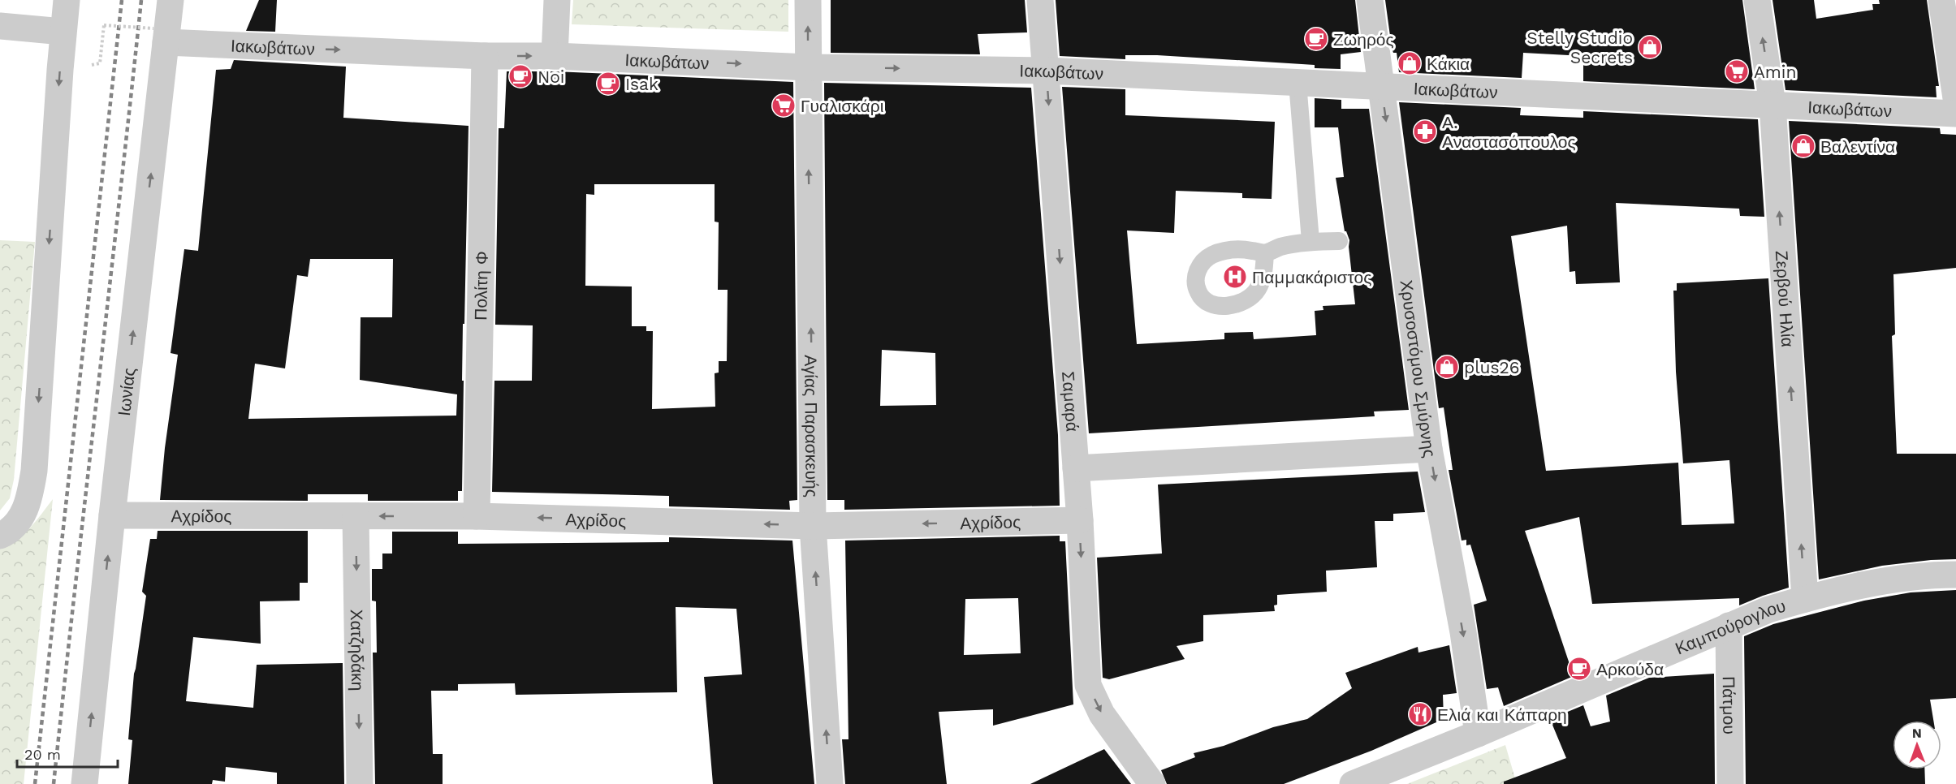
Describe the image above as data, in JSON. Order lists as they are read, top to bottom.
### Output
{
  "streets": {
    "street": [
      "Ιακωβάτων",
      "Πολίτη Φ",
      "Ζερβού Ηλία",
      "Χρυσοστόμου Σμύρνης",
      "Ιωνίας",
      "Σαμαρά",
      "Αγίας Παρασκευής",
      "Αχρίδος",
      "Καμπούρογλου",
      "Χατζηδάκη",
      "Πάτμου"
    ]
  },
  "crossings": [
    ["Ιακωβάτων", "Πολίτη Φ"],
    ["Ιακωβάτων", "Ζερβού Ηλία"],
    ["Ιακωβάτων", "Χρυσοστόμου Σμύρνης"],
    ["Ιακωβάτων", "Ιωνίας"],
    ["Ιακωβάτων", "Σαμαρά"],
    ["Ιακωβάτων", "Αγίας Παρασκευής"],
    ["Πολίτη Φ", "Αχρίδος"],
    ["Ζερβού Ηλία", "Καμπούρογλου"],
    ["Χρυσοστόμου Σμύρνης", "Καμπούρογλου"],
    ["Ιωνίας", "Αχρίδος"],
    ["Σαμαρά", "Αχρίδος"],
    ["Αγίας Παρασκευής", "Αχρίδος"],
    ["Αχρίδος", "Χατζηδάκη"],
    ["Καμπούρογλου", "Πάτμου"]
  ],
  "one_way": [
    "Ιακωβάτων",
    "Ζερβού Ηλία",
    "Χρυσοστόμου Σμύρνης",
    "Σαμαρά",
    "Αγίας Παρασκευής",
    "Αχρίδος",
    "Χατζηδάκη"
  ],
  "places": {
    "cafe": [
      "Ζωηρός",
      "Noi",
      "Isak",
      "Αρκούδα"
    ],
    "shop": [
      "Stelly Studio Secrets",
      "Κάκια",
      "Βαλεντίνα",
      "plus26"
    ],
    "supermarket": ["Amin", "Γυαλισκάρι"],
    "pharmacy": ["Α. Αναστασόπουλος"],
    "hospital": ["Παμμακάριστος"],
    "restaurant": ["Ελιά και Κάπαρη"]
  },
  "scale_bar": "20 m",
  "north": "top"
}
